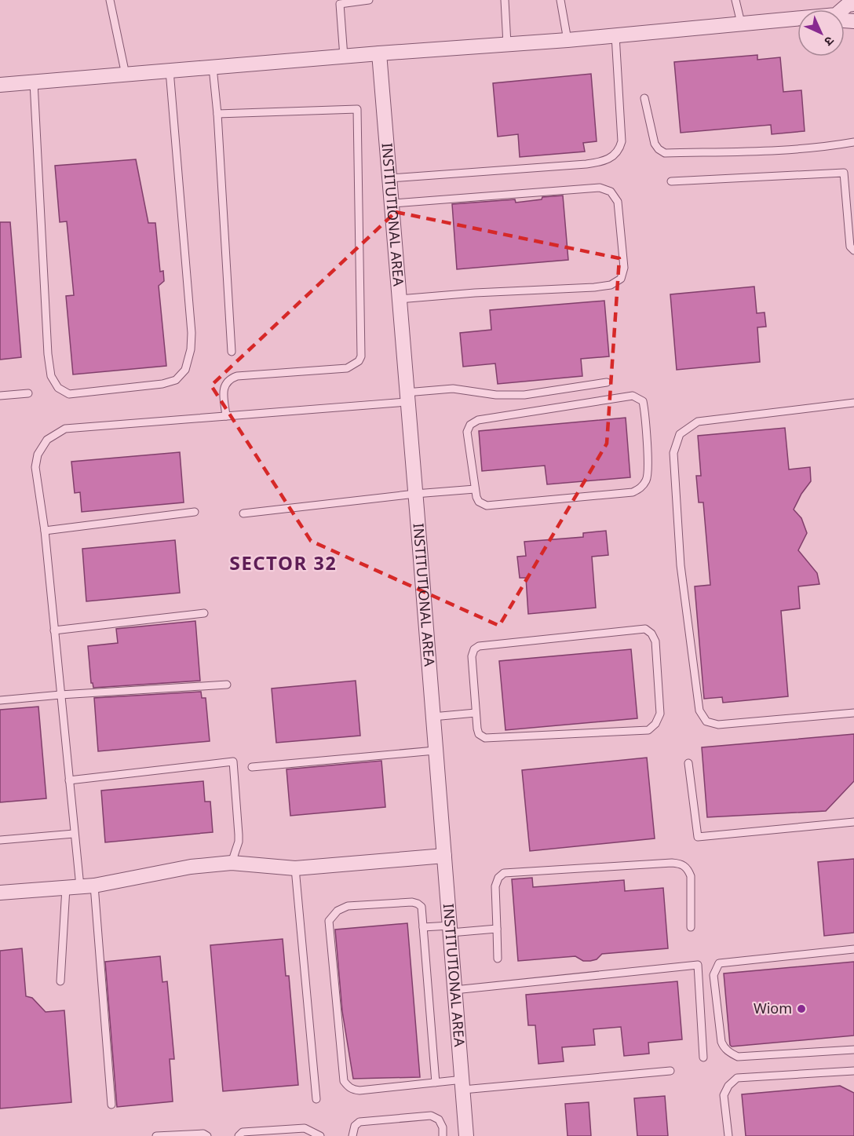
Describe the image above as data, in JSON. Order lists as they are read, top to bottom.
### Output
{
  "streets": {
    "street": ["INSTITUTIONAL AREA"]
  },
  "districts": ["SECTOR 32"],
  "places": ["Wiom"],
  "north": "bottom right"
}
